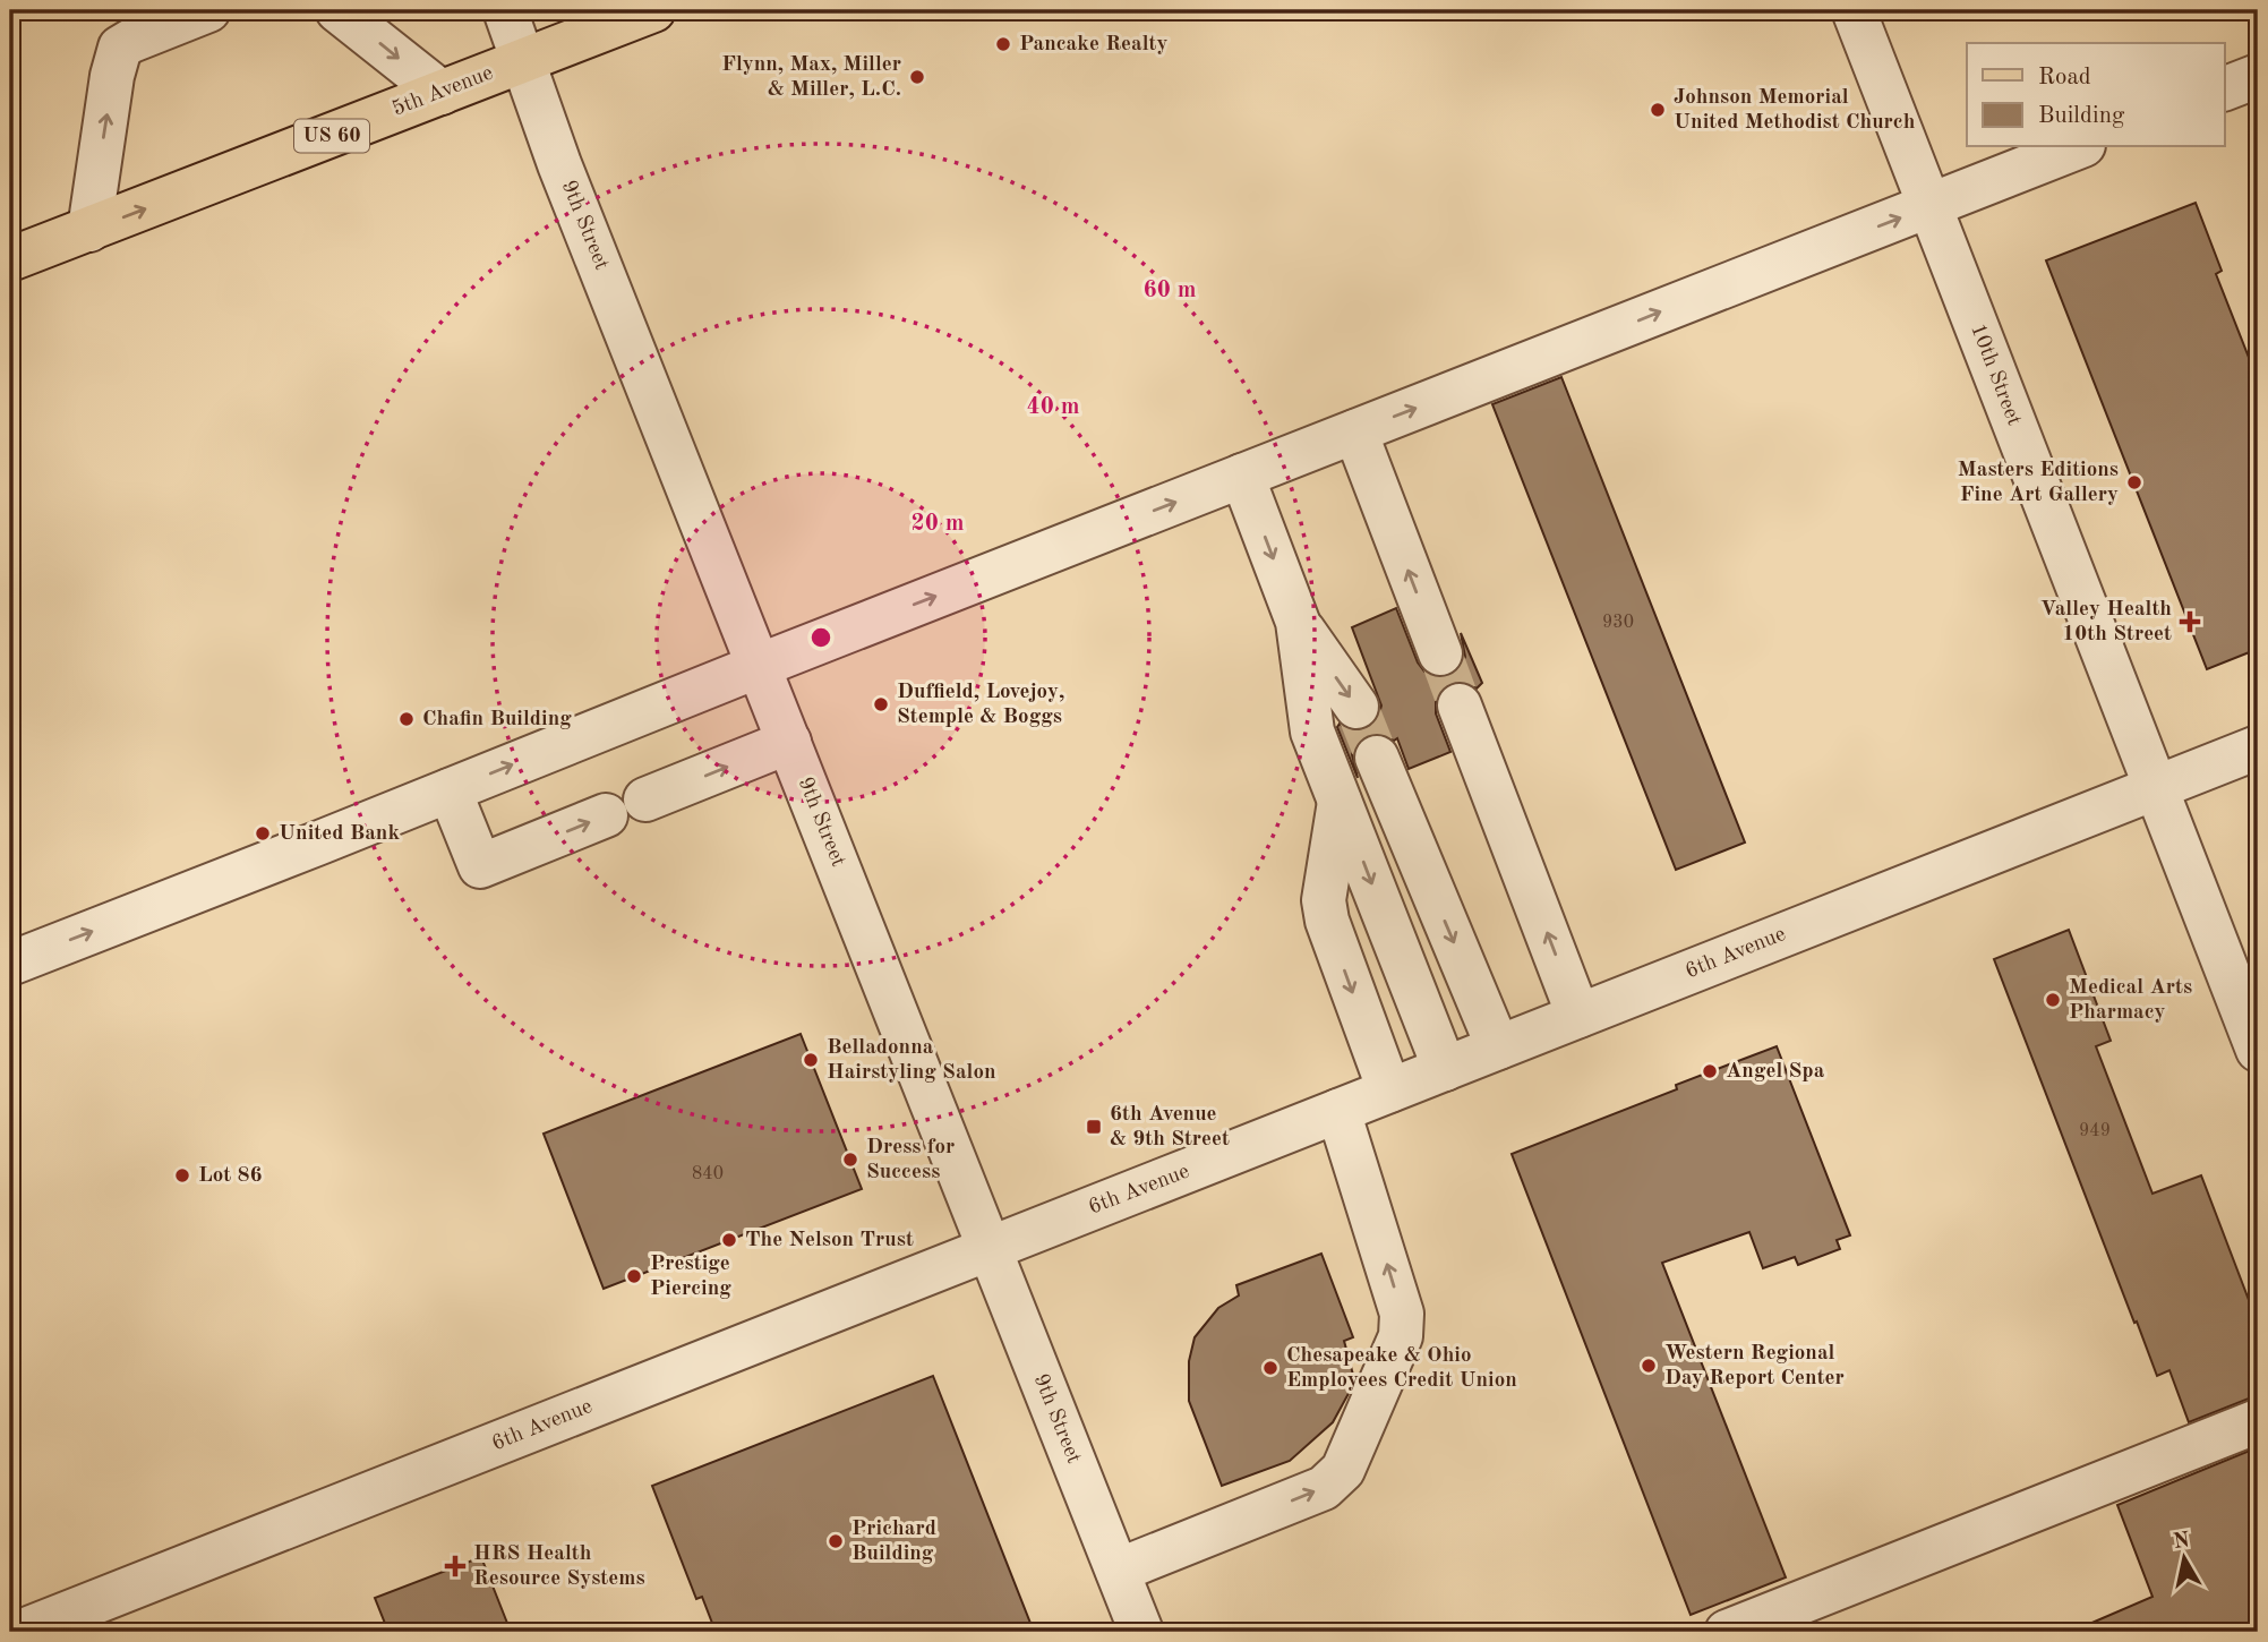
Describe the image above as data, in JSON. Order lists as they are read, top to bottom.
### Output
{
  "streets": {
    "main road": ["5th Avenue", "US 60"],
    "street": ["9th Street", "10th Street", "6th Avenue"]
  },
  "crossings": [
    ["5th Avenue", "9th Street"],
    ["9th Street", "6th Avenue"],
    ["10th Street", "6th Avenue"]
  ],
  "one_way": ["5th Avenue"],
  "places": {
    "other": [
      "Pancake Realty",
      "Flynn, Max, Miller & Miller, L.C.",
      "Johnson Memorial United Methodist Church",
      "Masters Editions Fine Art Gallery",
      "Duffield, Lovejoy, Stemple & Boggs",
      "Chafin Building",
      "United Bank",
      "Medical Arts Pharmacy",
      "Belladonna Hairstyling Salon",
      "Angel Spa",
      "Dress for Success",
      "Lot 86",
      "The Nelson Trust",
      "Prestige Piercing",
      "Western Regional Day Report Center",
      "Chesapeake & Ohio Employees Credit Union",
      "Prichard Building"
    ],
    "health": ["Valley Health 10th Street", "HRS Health Resource Systems"],
    "transit": ["6th Avenue & 9th Street"]
  },
  "house_numbers": ["930", "949", "840"],
  "legend": ["Road", "Building"],
  "north": "top",
  "rings": ["60 m", "40 m", "20 m"]
}
